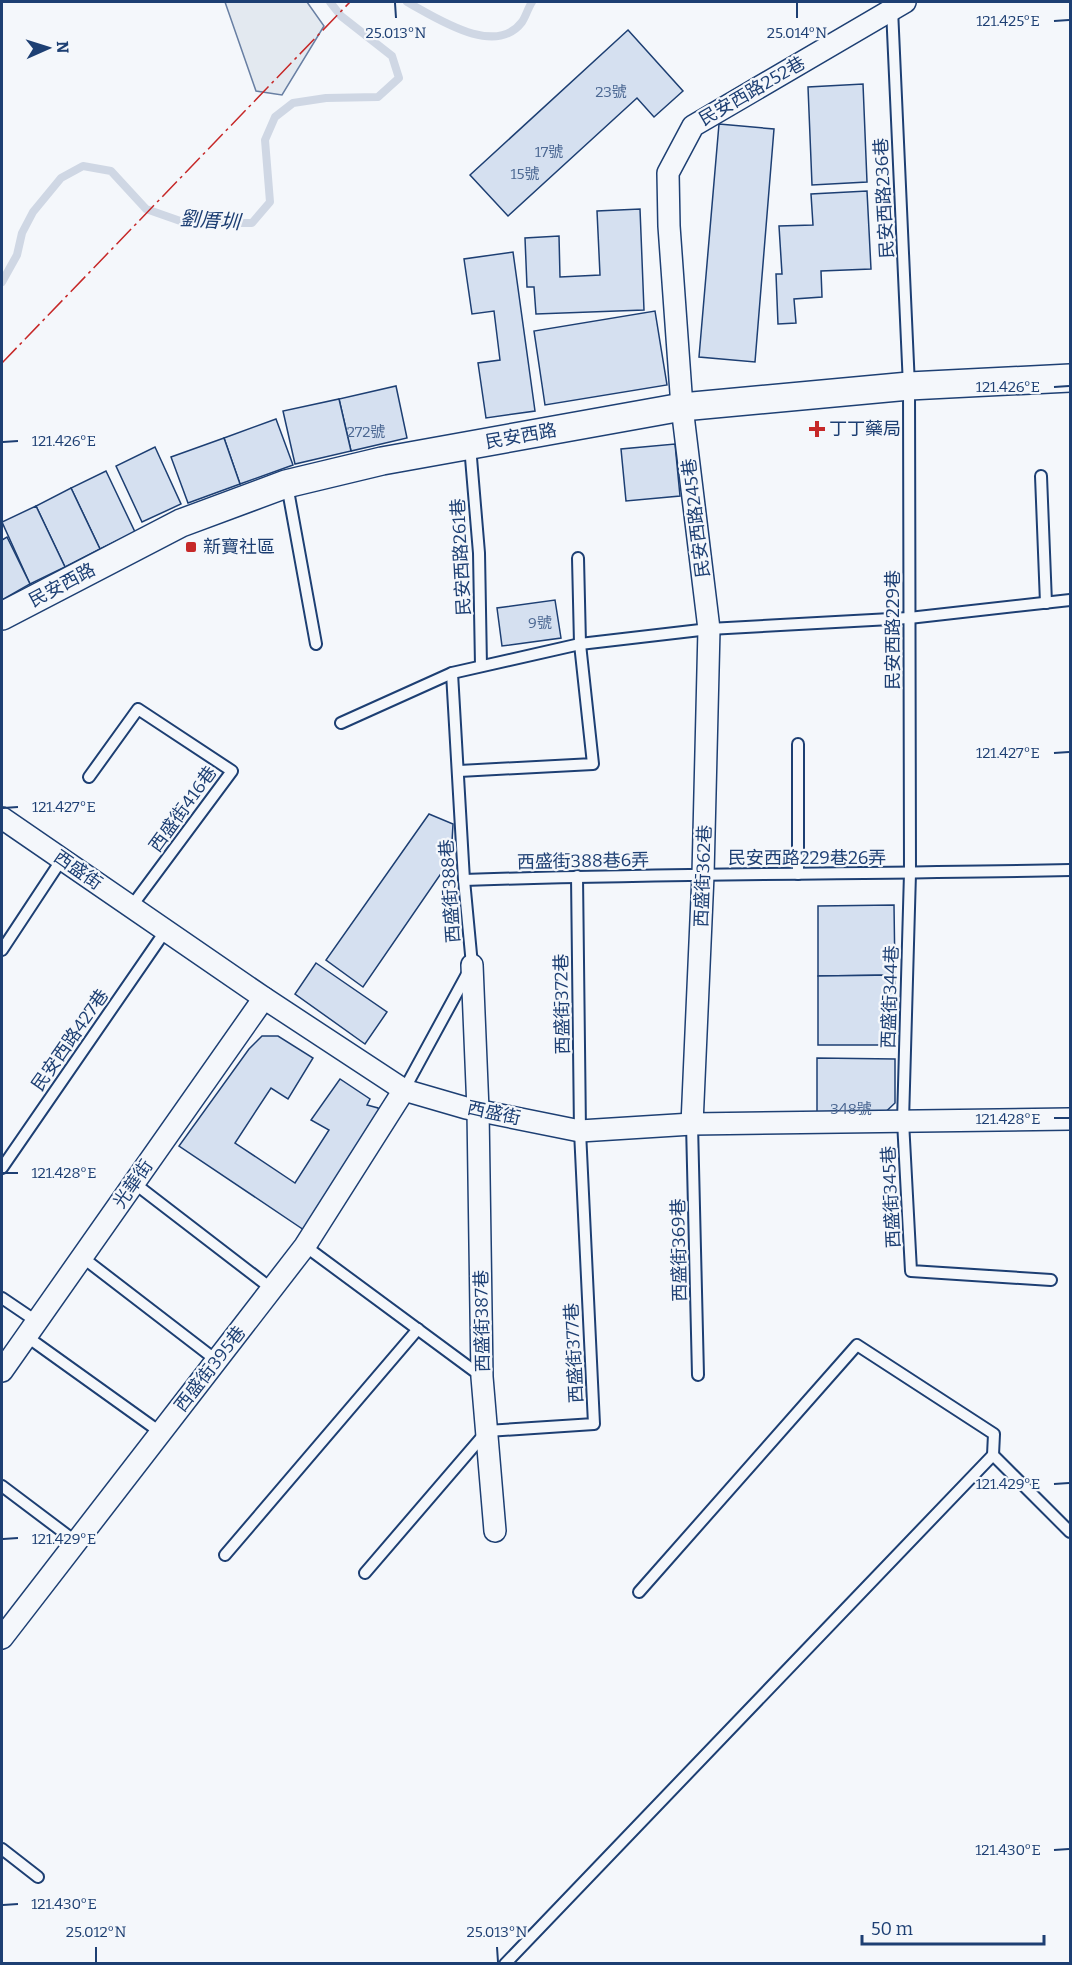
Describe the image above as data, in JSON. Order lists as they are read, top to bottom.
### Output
{
  "streets": {
    "street": [
      "民安西路252巷",
      "民安西路",
      "民安西路245巷",
      "西盛街",
      "西盛街362巷",
      "光華街",
      "西盛街387巷",
      "西盛街395巷"
    ],
    "lane": [
      "民安西路236巷",
      "民安西路261巷",
      "民安西路229巷",
      "西盛街416巷",
      "民安西路229巷26弄",
      "西盛街388巷6弄",
      "西盛街388巷",
      "西盛街344巷",
      "西盛街372巷",
      "民安西路427巷",
      "西盛街345巷",
      "西盛街369巷",
      "西盛街377巷"
    ]
  },
  "crossings": [
    ["民安西路252巷", "民安西路236巷"],
    ["民安西路252巷", "民安西路"],
    ["民安西路252巷", "民安西路245巷"],
    ["民安西路236巷", "民安西路"],
    ["民安西路236巷", "民安西路229巷"],
    ["民安西路", "民安西路245巷"],
    ["民安西路", "民安西路261巷"],
    ["民安西路", "民安西路229巷"],
    ["民安西路245巷", "西盛街362巷"],
    ["民安西路229巷", "民安西路229巷26弄"],
    ["民安西路229巷", "西盛街344巷"],
    ["西盛街416巷", "西盛街"],
    ["民安西路229巷26弄", "西盛街388巷6弄"],
    ["民安西路229巷26弄", "西盛街362巷"],
    ["民安西路229巷26弄", "西盛街344巷"],
    ["西盛街388巷6弄", "西盛街362巷"],
    ["西盛街388巷6弄", "西盛街388巷"],
    ["西盛街388巷6弄", "西盛街372巷"],
    ["西盛街", "西盛街362巷"],
    ["西盛街", "西盛街388巷"],
    ["西盛街", "西盛街344巷"],
    ["西盛街", "西盛街372巷"],
    ["西盛街", "民安西路427巷"],
    ["西盛街", "光華街"],
    ["西盛街", "西盛街345巷"],
    ["西盛街", "西盛街369巷"],
    ["西盛街", "西盛街387巷"],
    ["西盛街", "西盛街377巷"],
    ["西盛街", "西盛街395巷"],
    ["西盛街362巷", "西盛街369巷"],
    ["西盛街388巷", "西盛街387巷"],
    ["西盛街388巷", "西盛街395巷"],
    ["西盛街344巷", "西盛街345巷"],
    ["西盛街372巷", "西盛街377巷"],
    ["西盛街387巷", "西盛街377巷"]
  ],
  "water": ["劉厝圳"],
  "places": {
    "health": ["丁丁藥局"],
    "transit": ["新寶社區"]
  },
  "house_numbers": [
    "23號",
    "17號",
    "15號",
    "272號",
    "9號",
    "348號"
  ],
  "scale_bar": "50 m",
  "north": "right",
  "coordinates": [
    "121.425°E",
    "25.013°N",
    "25.014°N",
    "121.426°E",
    "121.427°E",
    "121.428°E",
    "121.429°E",
    "121.430°E",
    "25.012°N"
  ]
}
